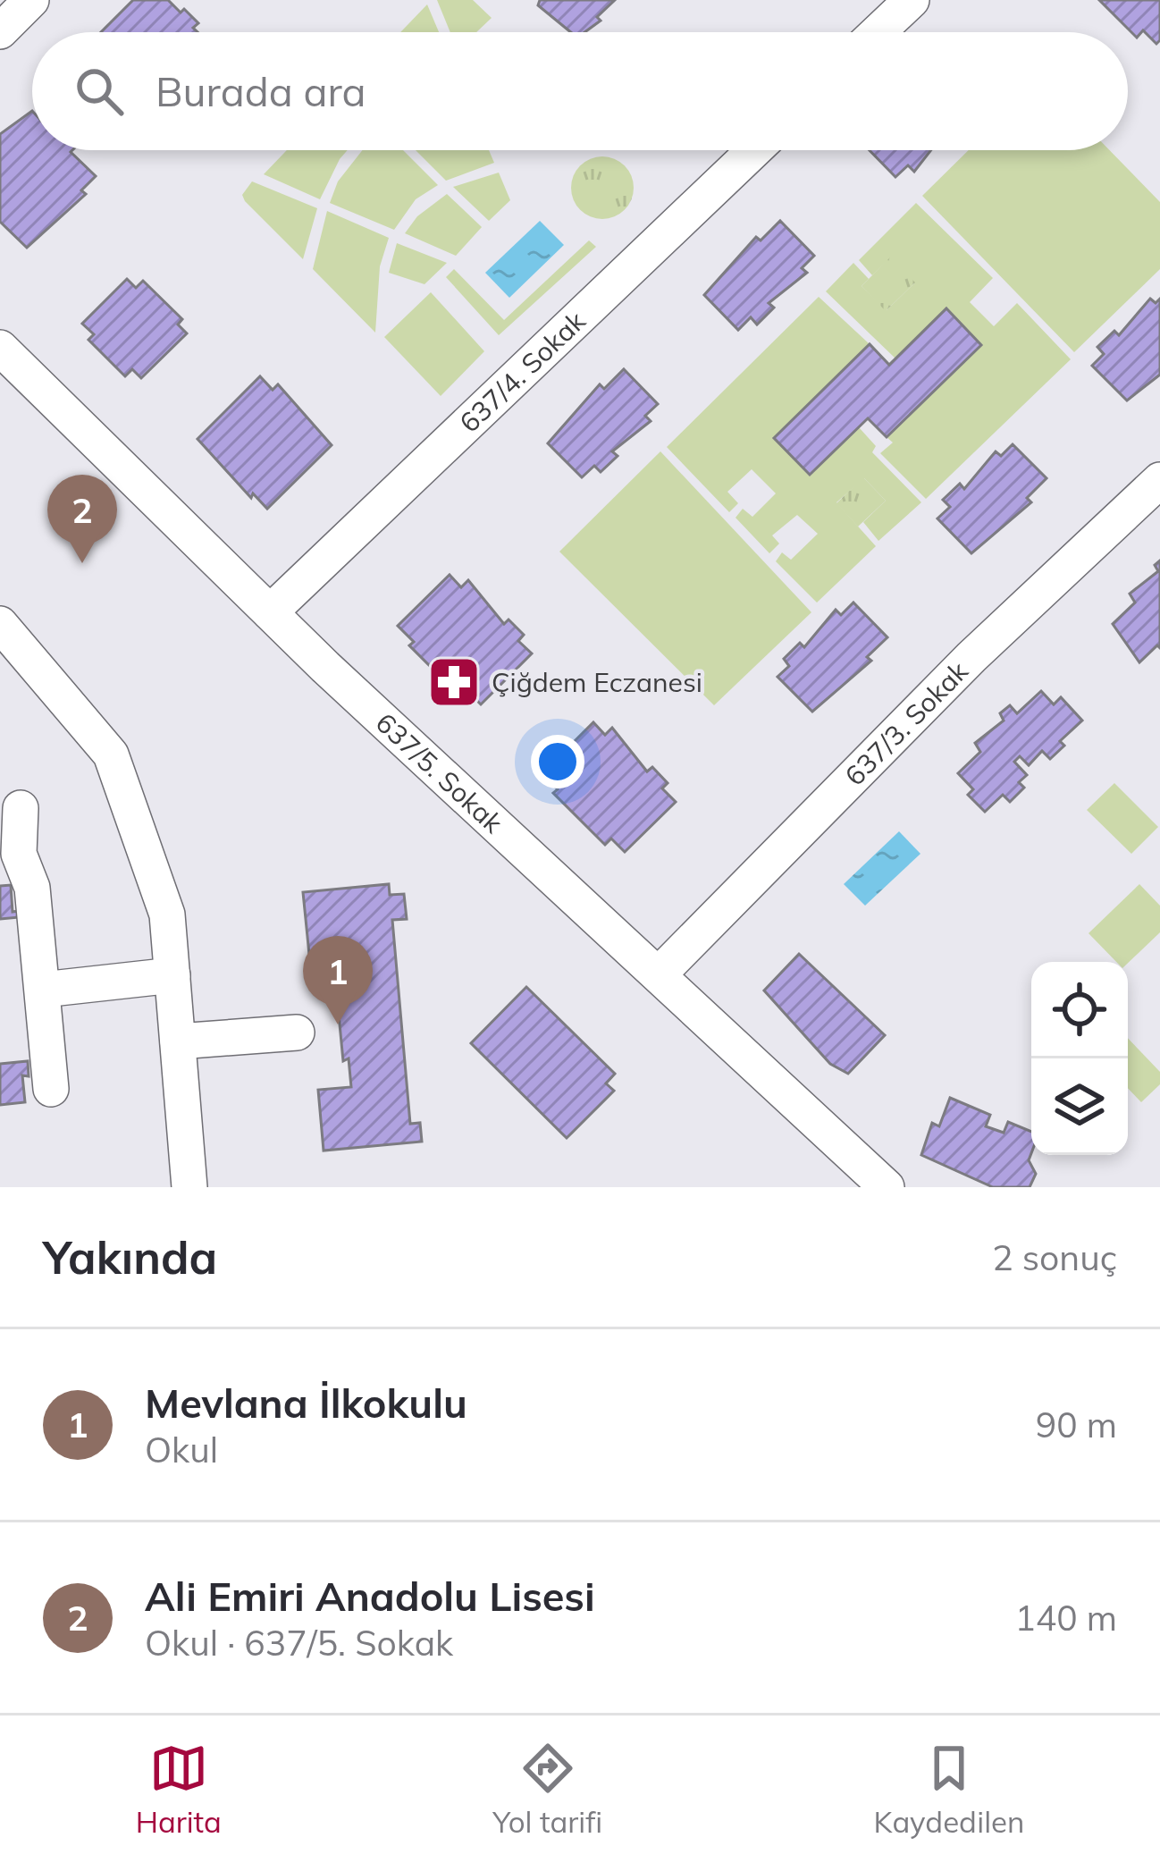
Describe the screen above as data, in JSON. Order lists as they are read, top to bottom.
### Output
{
  "streets": {
    "street": ["637/4. Sokak", "637/3. Sokak", "637/5. Sokak"]
  },
  "crossings": [
    ["637/4. Sokak", "637/5. Sokak"],
    ["637/3. Sokak", "637/5. Sokak"]
  ],
  "places": {
    "pharmacy": ["Çiğdem Eczanesi"]
  },
  "page": {
    "search": "Burada ara",
    "pins": ["2", "1"],
    "heading": ["Yakında", "2 sonuç"],
    "list": [
      {
        "mark": "1",
        "name": "Mevlana İlkokulu",
        "note": "Okul",
        "value": "90 m"
      },
      {
        "mark": "2",
        "name": "Ali Emiri Anadolu Lisesi",
        "note": "Okul · 637/5. Sokak",
        "value": "140 m"
      }
    ],
    "nav": ["Harita", "Yol tarifi", "Kaydedilen"]
  }
}
